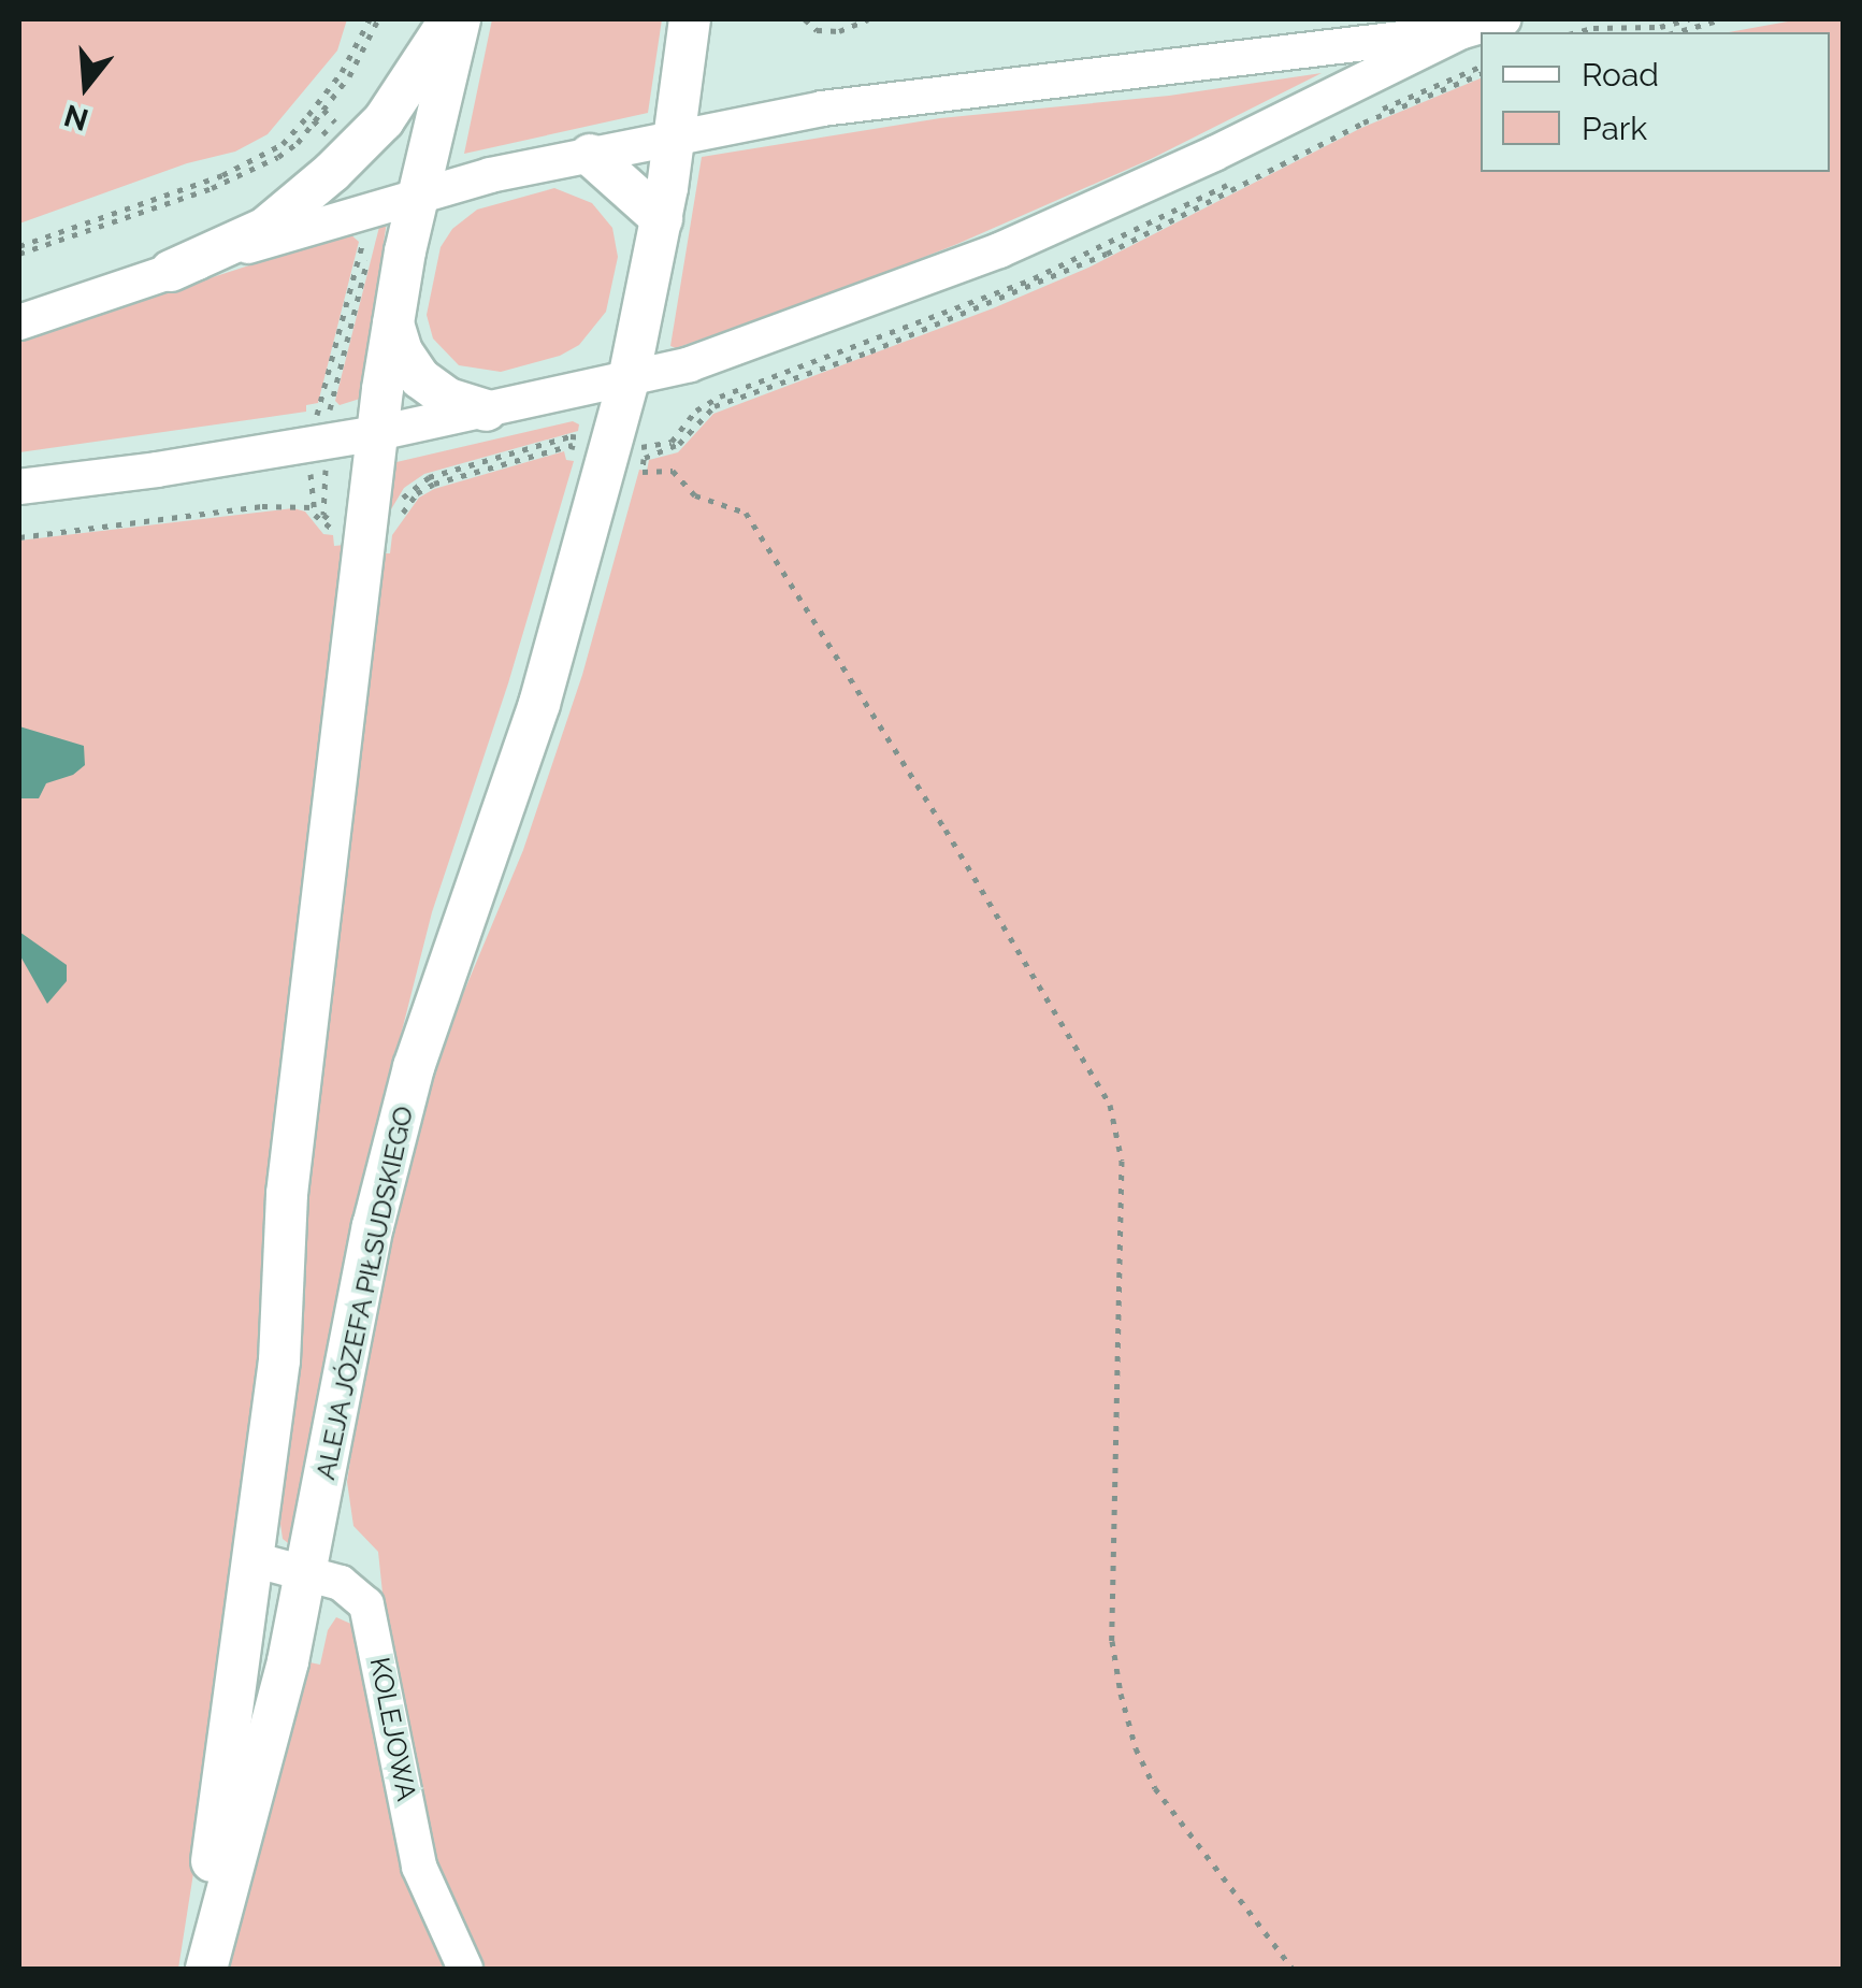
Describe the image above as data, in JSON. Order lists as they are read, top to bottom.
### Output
{
  "streets": {
    "main road": ["ALEJA JÓZEFA PIŁSUDSKIEGO", "KOLEJOWA"]
  },
  "crossings": [
    ["ALEJA JÓZEFA PIŁSUDSKIEGO", "KOLEJOWA"]
  ],
  "legend": ["Road", "Park"],
  "north": "bottom"
}
